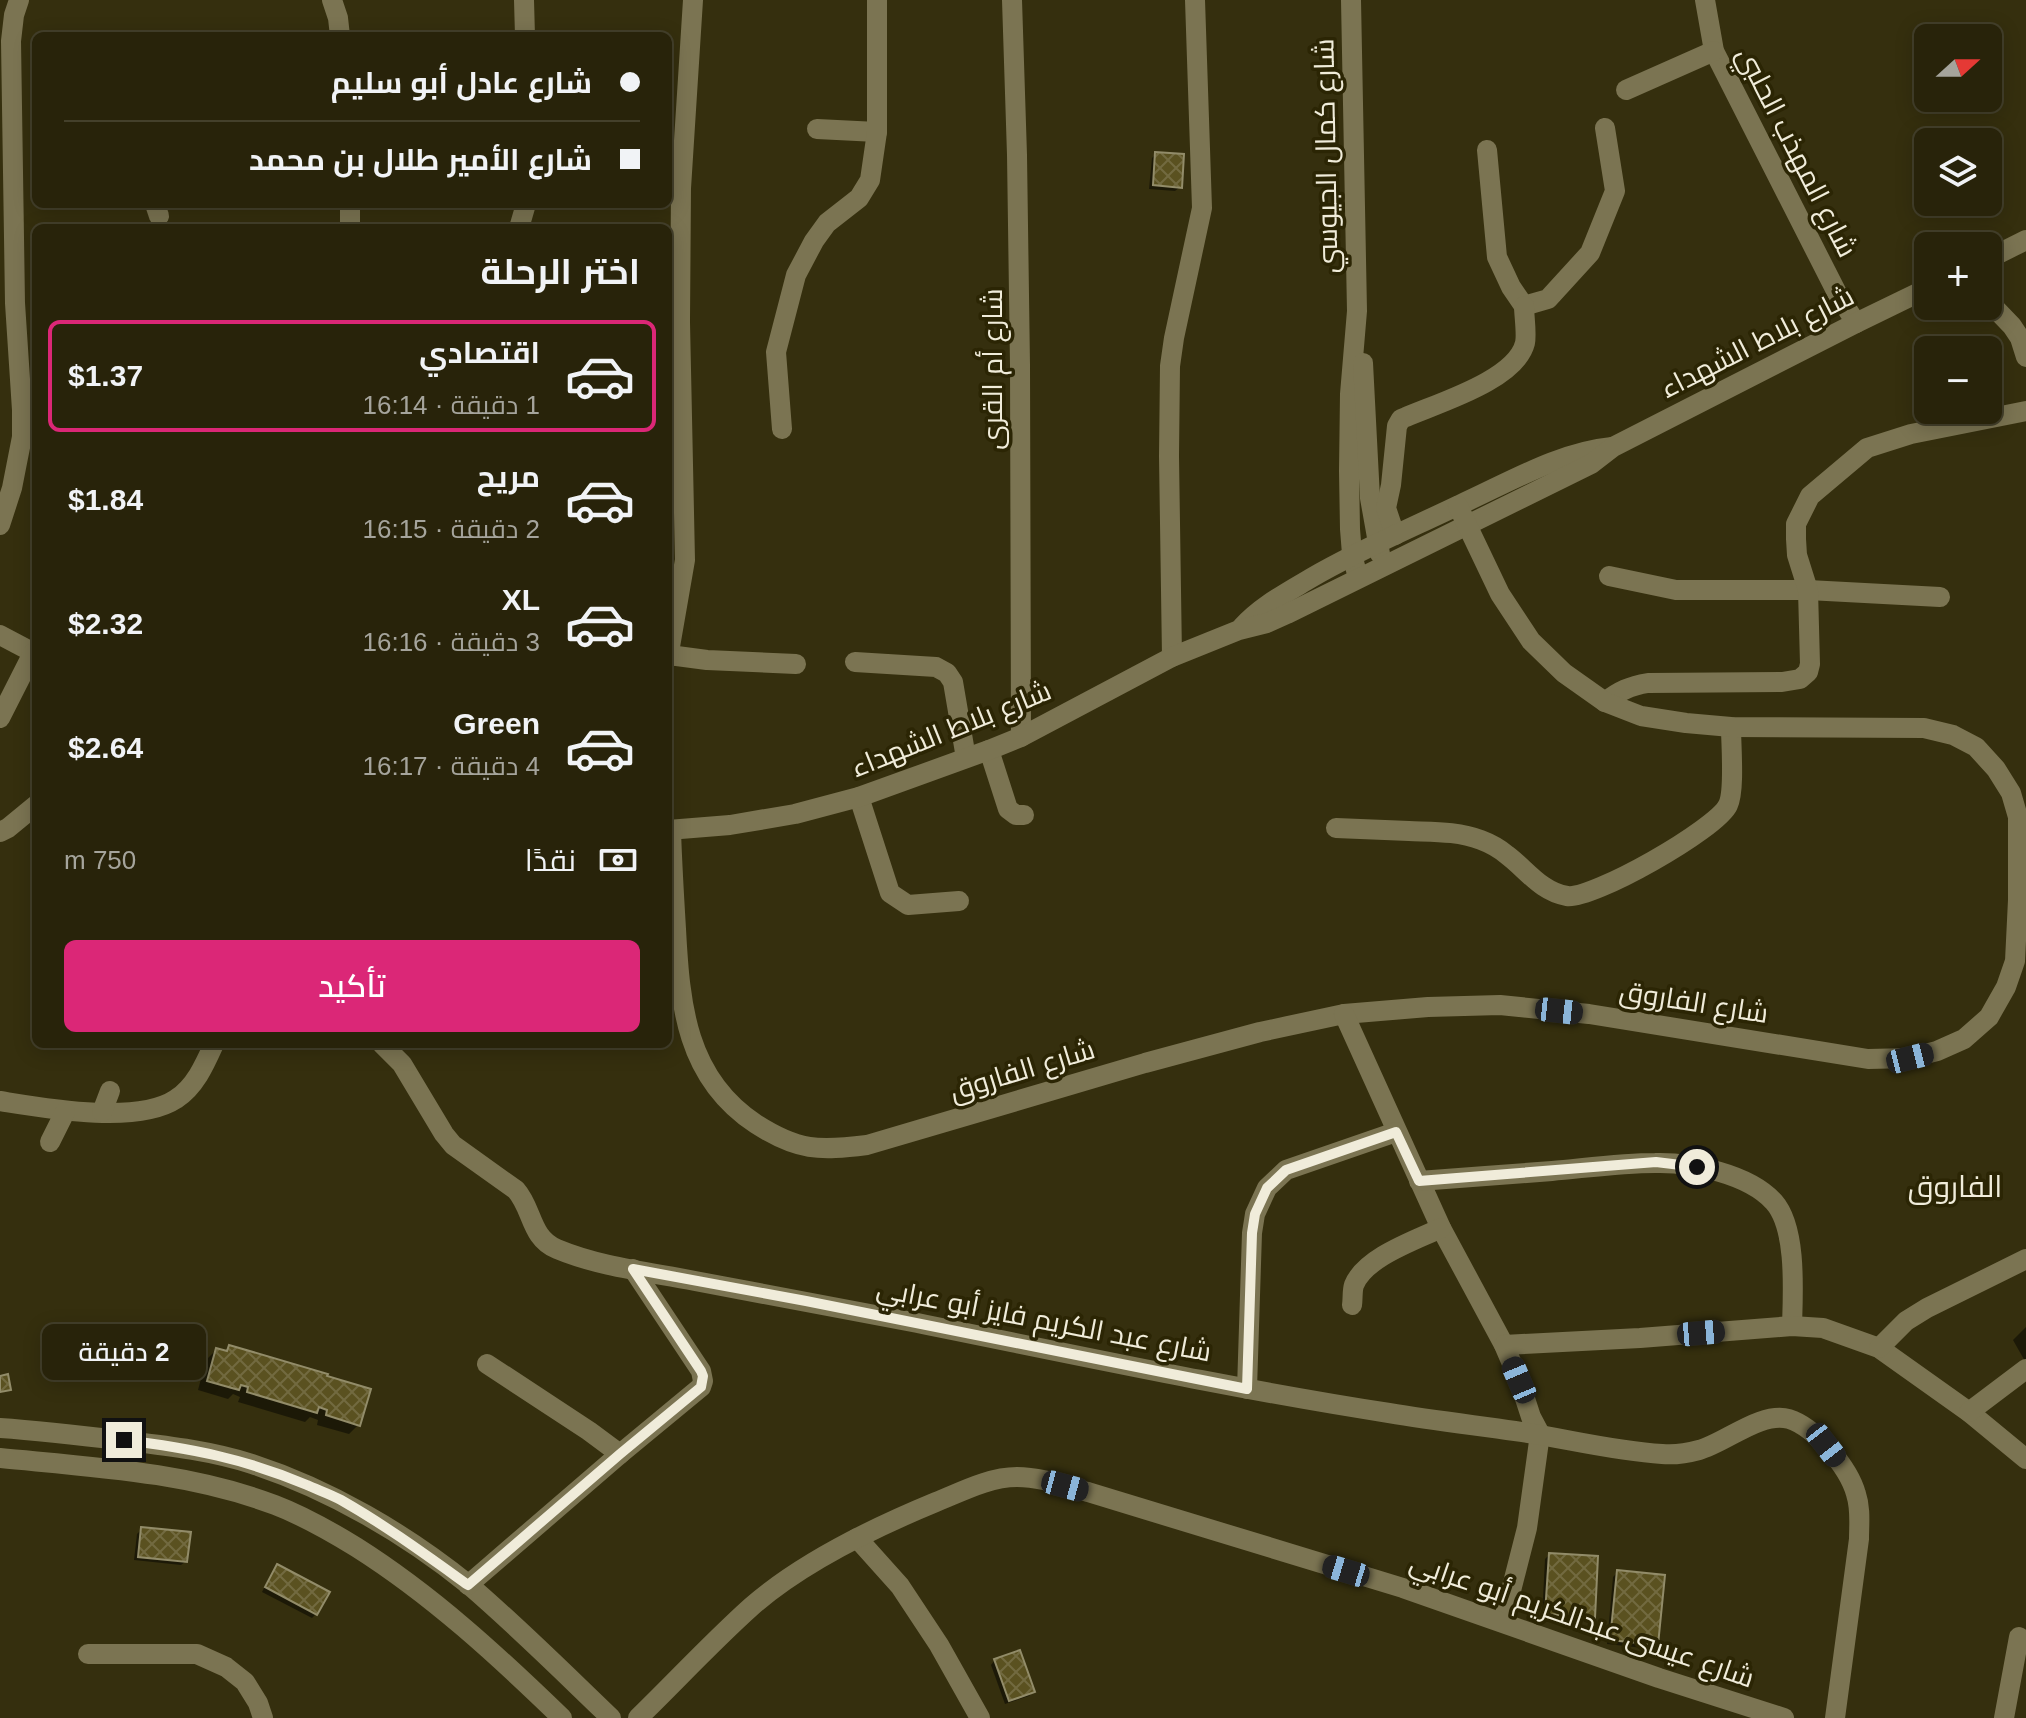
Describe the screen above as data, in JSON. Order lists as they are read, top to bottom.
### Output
{
  "streets": {
    "street": [
      "شارع المهذب الحلبي",
      "شارع كمال الجيوسي",
      "شارع بلاط الشهداء",
      "شارع أم القرى",
      "شارع الفاروق",
      "شارع عبد الكريم فايز أبو عرابي",
      "شارع عيسى عبدالكريم أبو عرابي"
    ]
  },
  "crossings": [
    ["شارع المهذب الحلبي", "شارع بلاط الشهداء"],
    ["شارع كمال الجيوسي", "شارع بلاط الشهداء"],
    ["شارع بلاط الشهداء", "شارع أم القرى"],
    ["شارع بلاط الشهداء", "شارع الفاروق"]
  ],
  "districts": ["الفاروق"],
  "north": "right",
  "page": {
    "map_buttons": ["+", "−"],
    "banner": ["شارع عادل أبو سليم", "شارع الأمير طلال بن محمد"],
    "heading": "اختر الرحلة",
    "list": [
      {
        "name": "اقتصادي",
        "note": "1 دقيقة · 16:14",
        "value": "$1.37"
      },
      {
        "name": "مريح",
        "note": "2 دقيقة · 16:15",
        "value": "$1.84"
      },
      {
        "name": "XL",
        "note": "3 دقيقة · 16:16",
        "value": "$2.32"
      },
      {
        "name": "Green",
        "note": "4 دقيقة · 16:17",
        "value": "$2.64"
      }
    ],
    "pay": ["نقدًا", "750 m"],
    "buttons": "تأكيد",
    "bubble": "2 دقيقة"
  }
}
